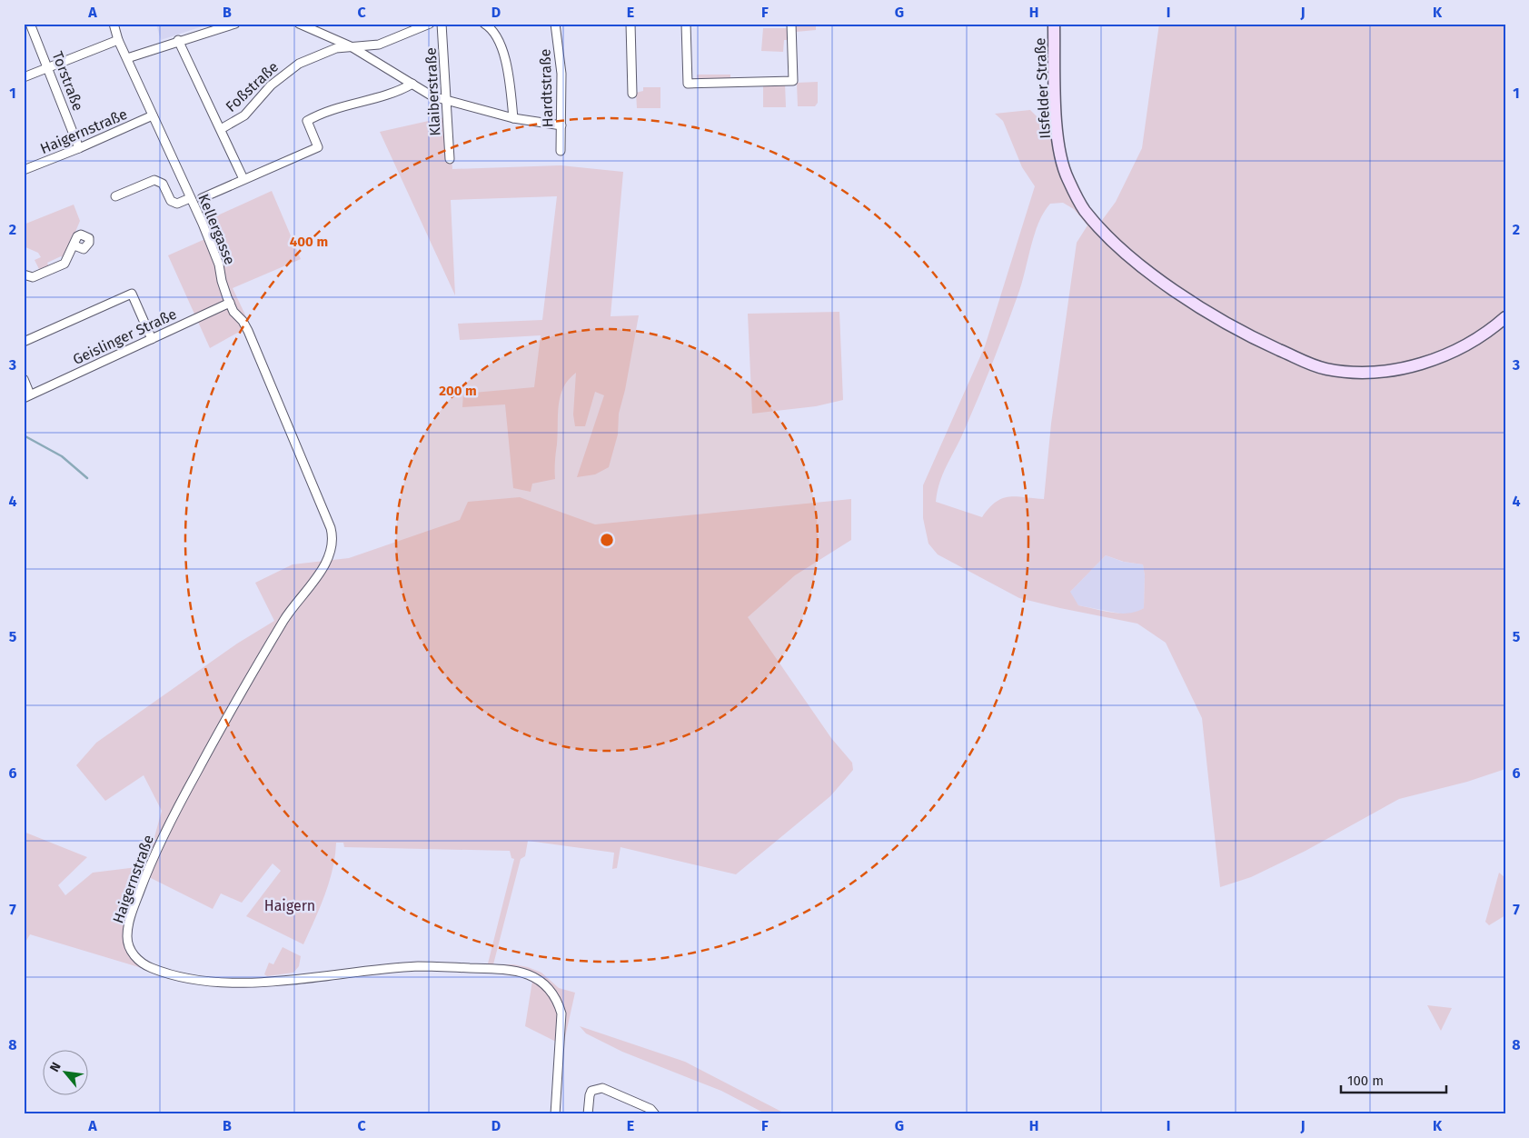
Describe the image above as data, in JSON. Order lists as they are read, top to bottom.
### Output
{
  "streets": {
    "main road": ["Ilsfelder Straße"],
    "street": [
      "Torstraße",
      "Foßstraße",
      "Hardtstraße",
      "Klaiberstraße",
      "Haigernstraße",
      "Kellergasse",
      "Geislinger Straße"
    ]
  },
  "crossings": [
    ["Torstraße", "Haigernstraße"],
    ["Haigernstraße", "Kellergasse"],
    ["Kellergasse", "Geislinger Straße"]
  ],
  "parks": ["Haigern"],
  "scale_bar": "100 m",
  "north": "top left",
  "grid": {
    "columns": [
      "A",
      "B",
      "C",
      "D",
      "E",
      "F",
      "G",
      "H",
      "I",
      "J",
      "K"
    ],
    "rows": [
      "1",
      "2",
      "3",
      "4",
      "5",
      "6",
      "7",
      "8"
    ]
  },
  "rings": ["400 m", "200 m"]
}
